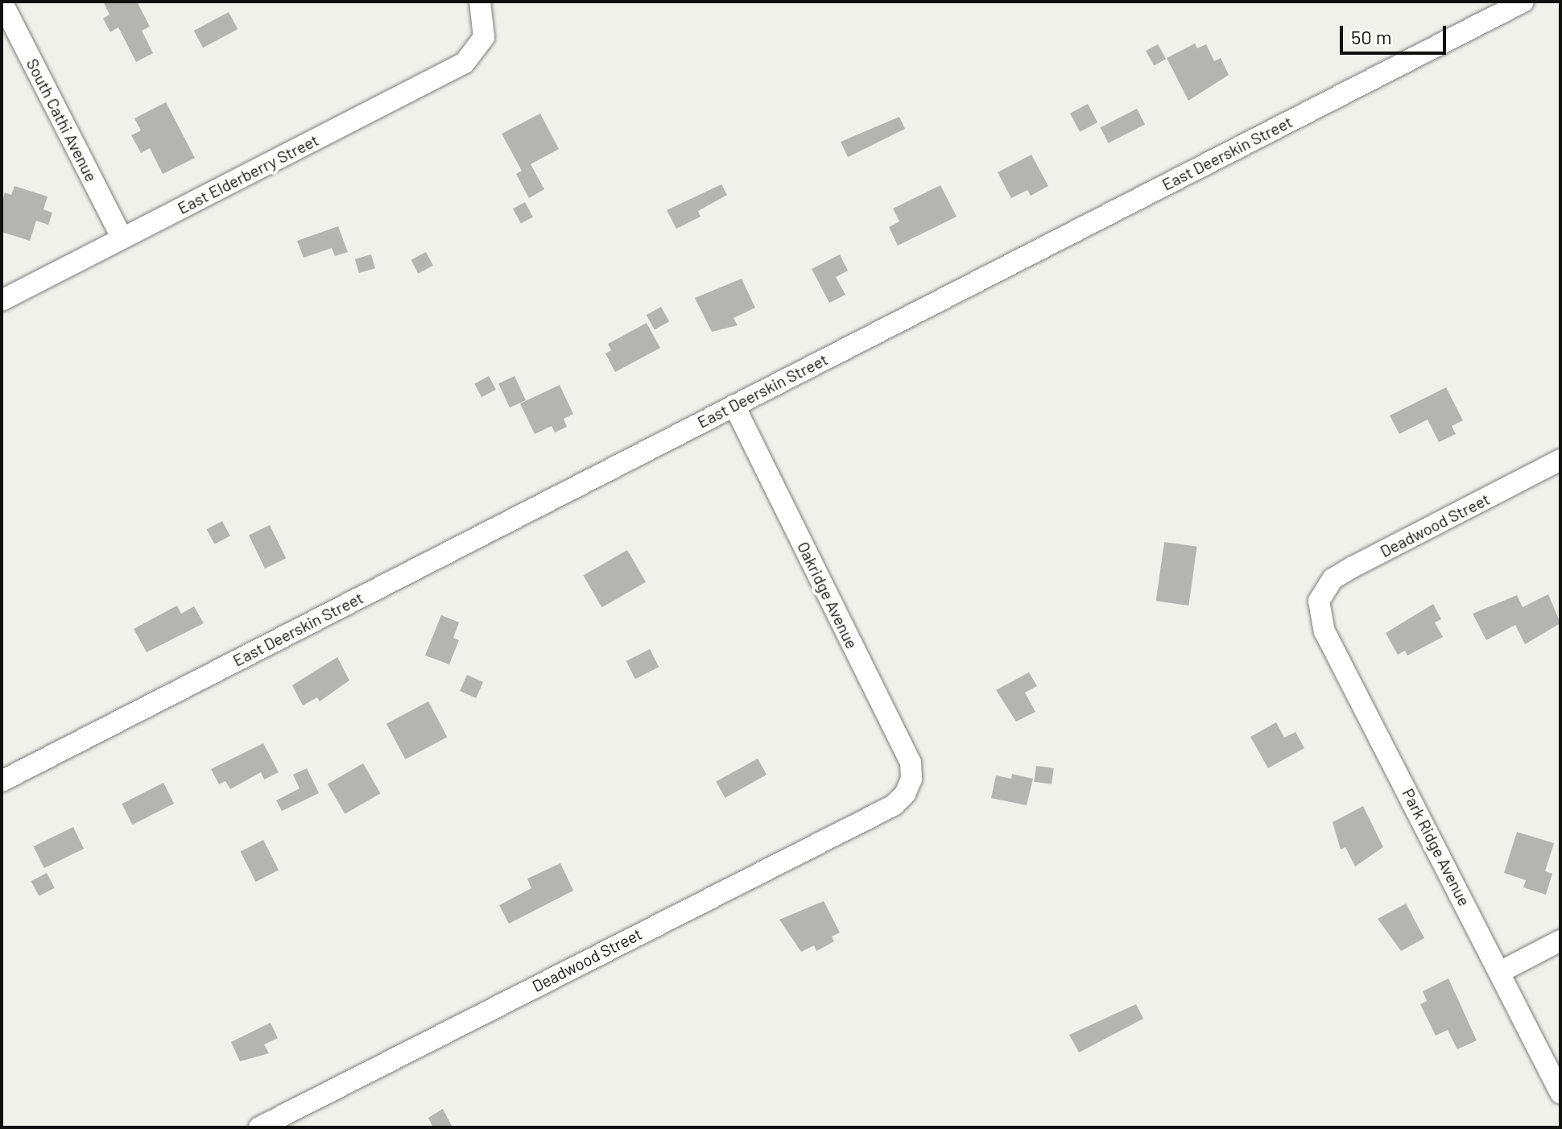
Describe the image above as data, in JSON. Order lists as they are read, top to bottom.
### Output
{
  "streets": {
    "street": [
      "South Cathi Avenue",
      "East Deerskin Street",
      "East Elderberry Street",
      "Deadwood Street",
      "Oakridge Avenue",
      "Park Ridge Avenue"
    ]
  },
  "crossings": [
    ["South Cathi Avenue", "East Elderberry Street"],
    ["East Deerskin Street", "Oakridge Avenue"],
    ["Deadwood Street", "Oakridge Avenue"],
    ["Deadwood Street", "Park Ridge Avenue"]
  ],
  "scale_bar": "50 m"
}
